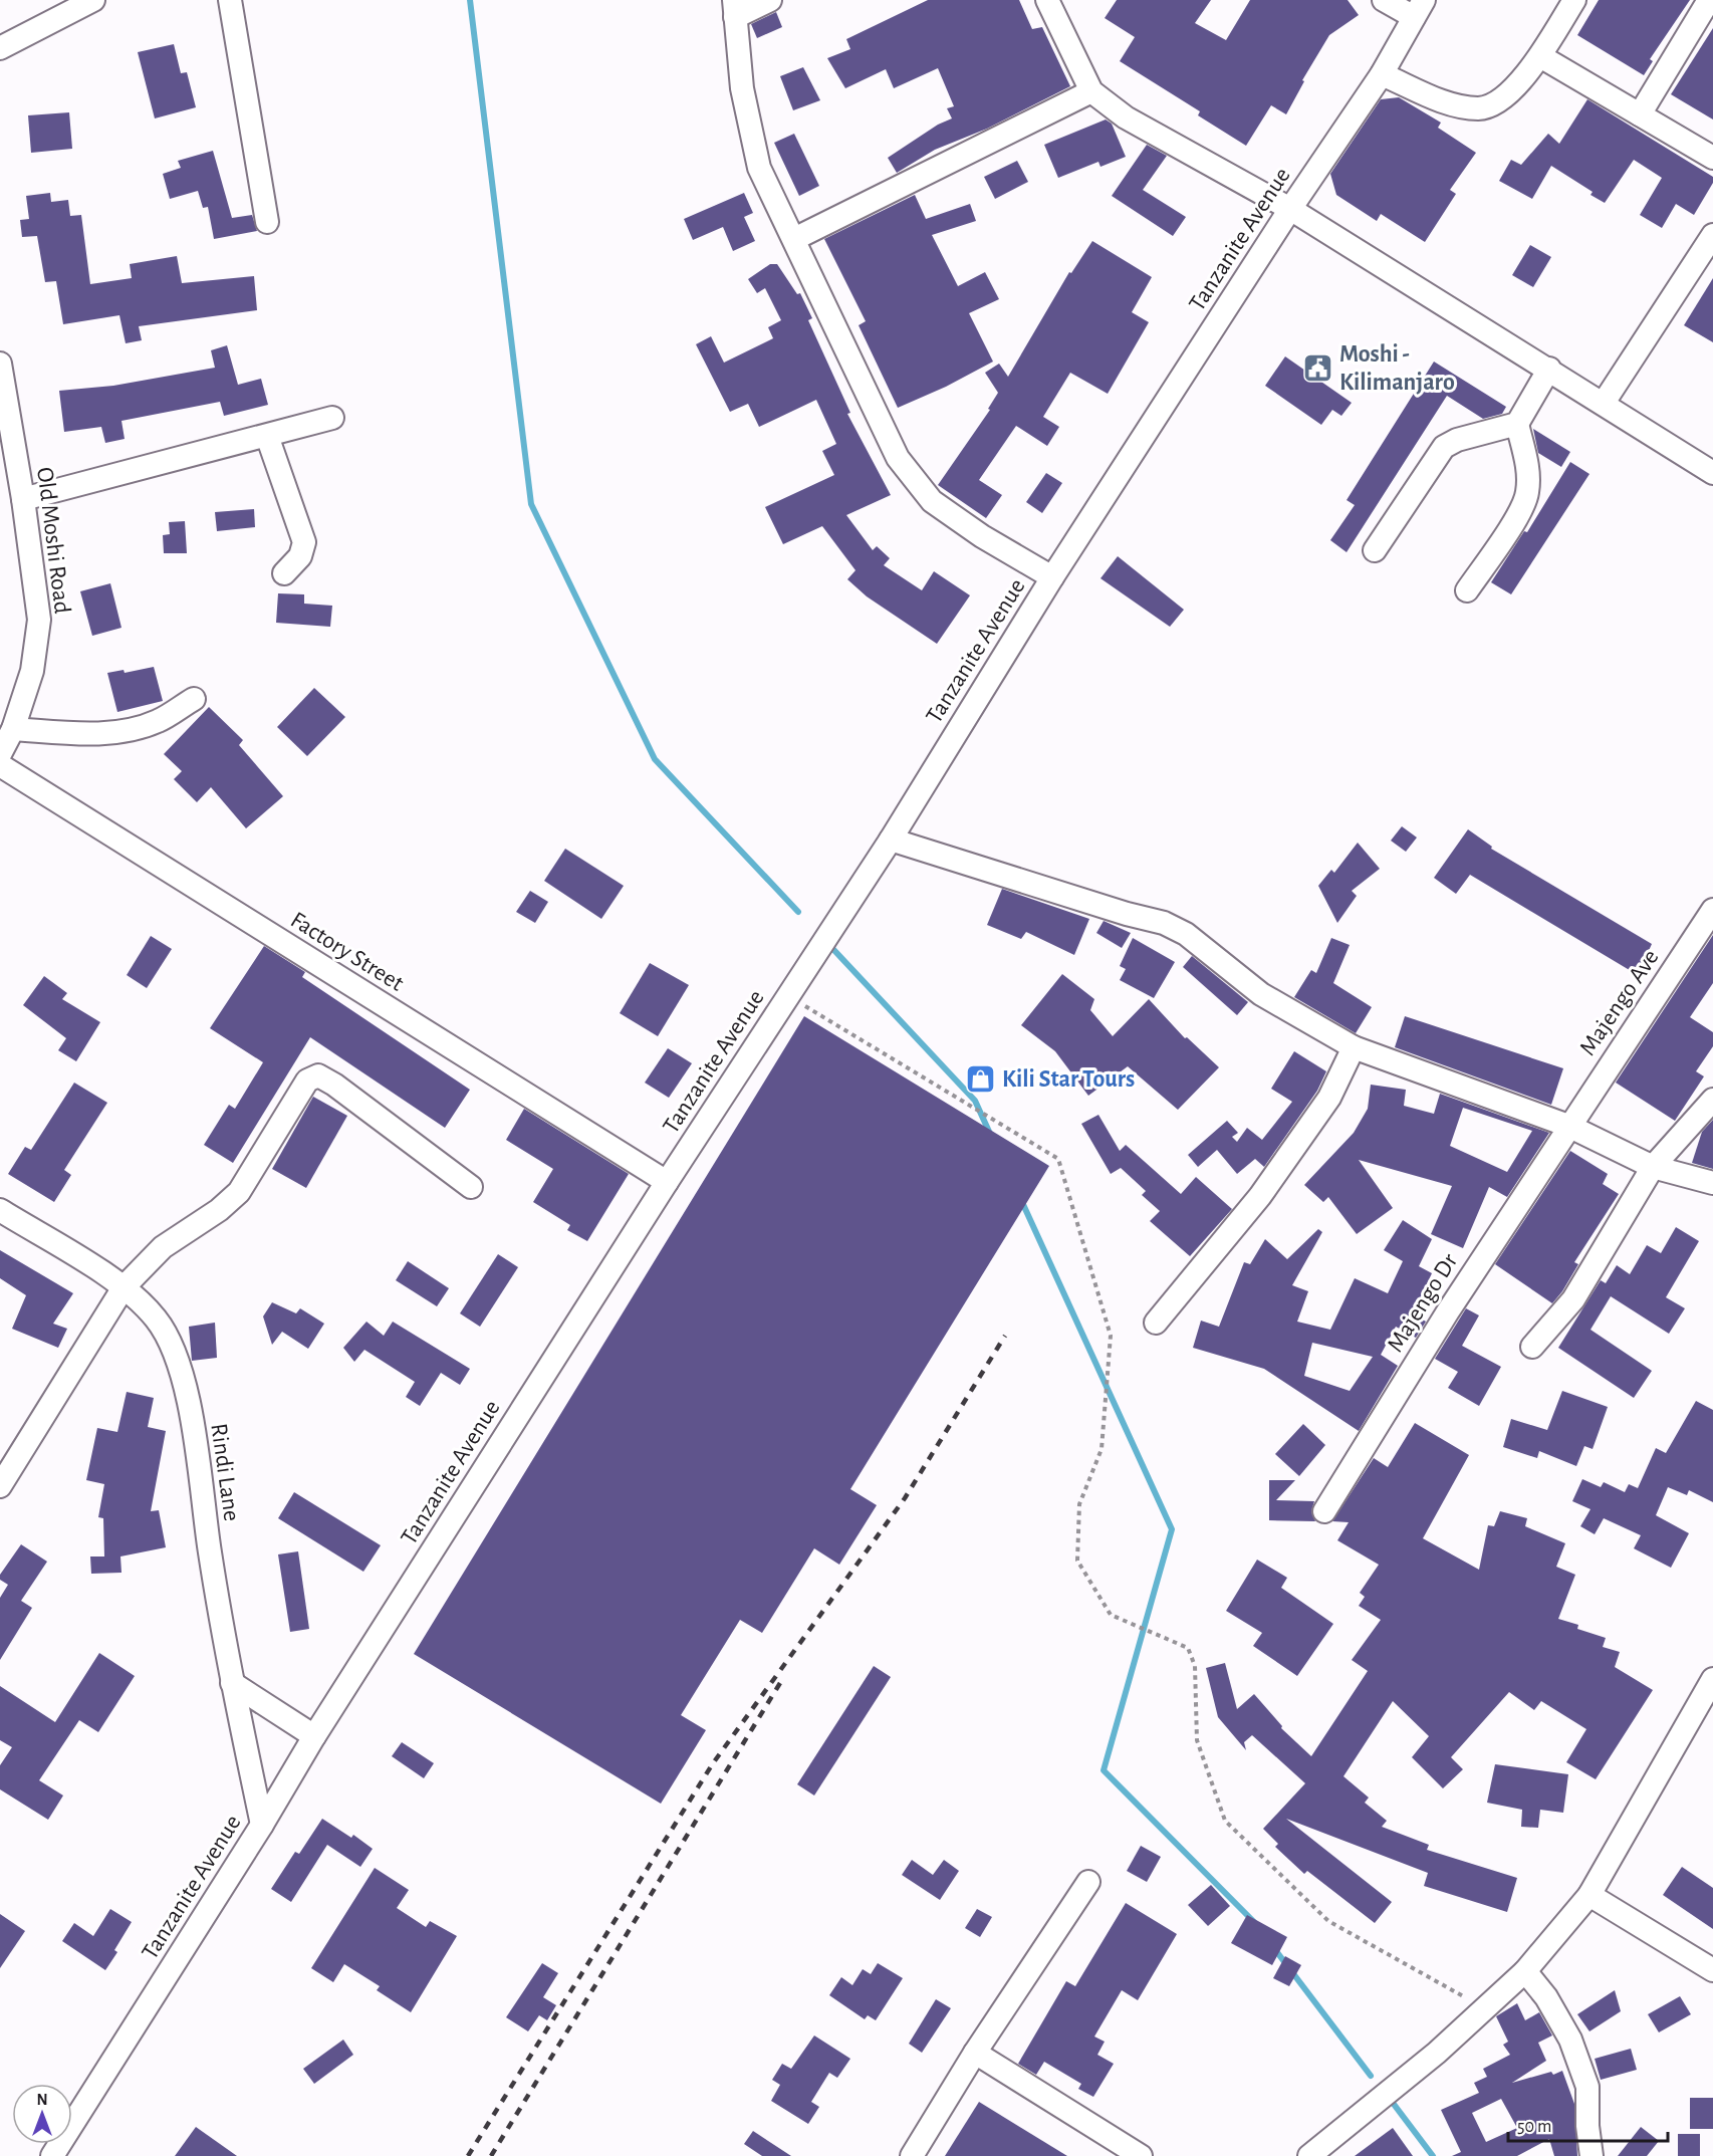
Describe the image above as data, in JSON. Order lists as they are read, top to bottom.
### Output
{
  "streets": {
    "street": [
      "Tanzanite Avenue",
      "Old Moshi Road",
      "Factory Street",
      "Majengo Ave",
      "Majengo Dr",
      "Rindi Lane"
    ]
  },
  "crossings": [
    ["Tanzanite Avenue", "Factory Street"],
    ["Tanzanite Avenue", "Rindi Lane"],
    ["Majengo Ave", "Majengo Dr"]
  ],
  "places": {
    "public building": ["Moshi - Kilimanjaro"],
    "shop": ["Kili Star Tours"]
  },
  "scale_bar": "50 m",
  "north": "top"
}
